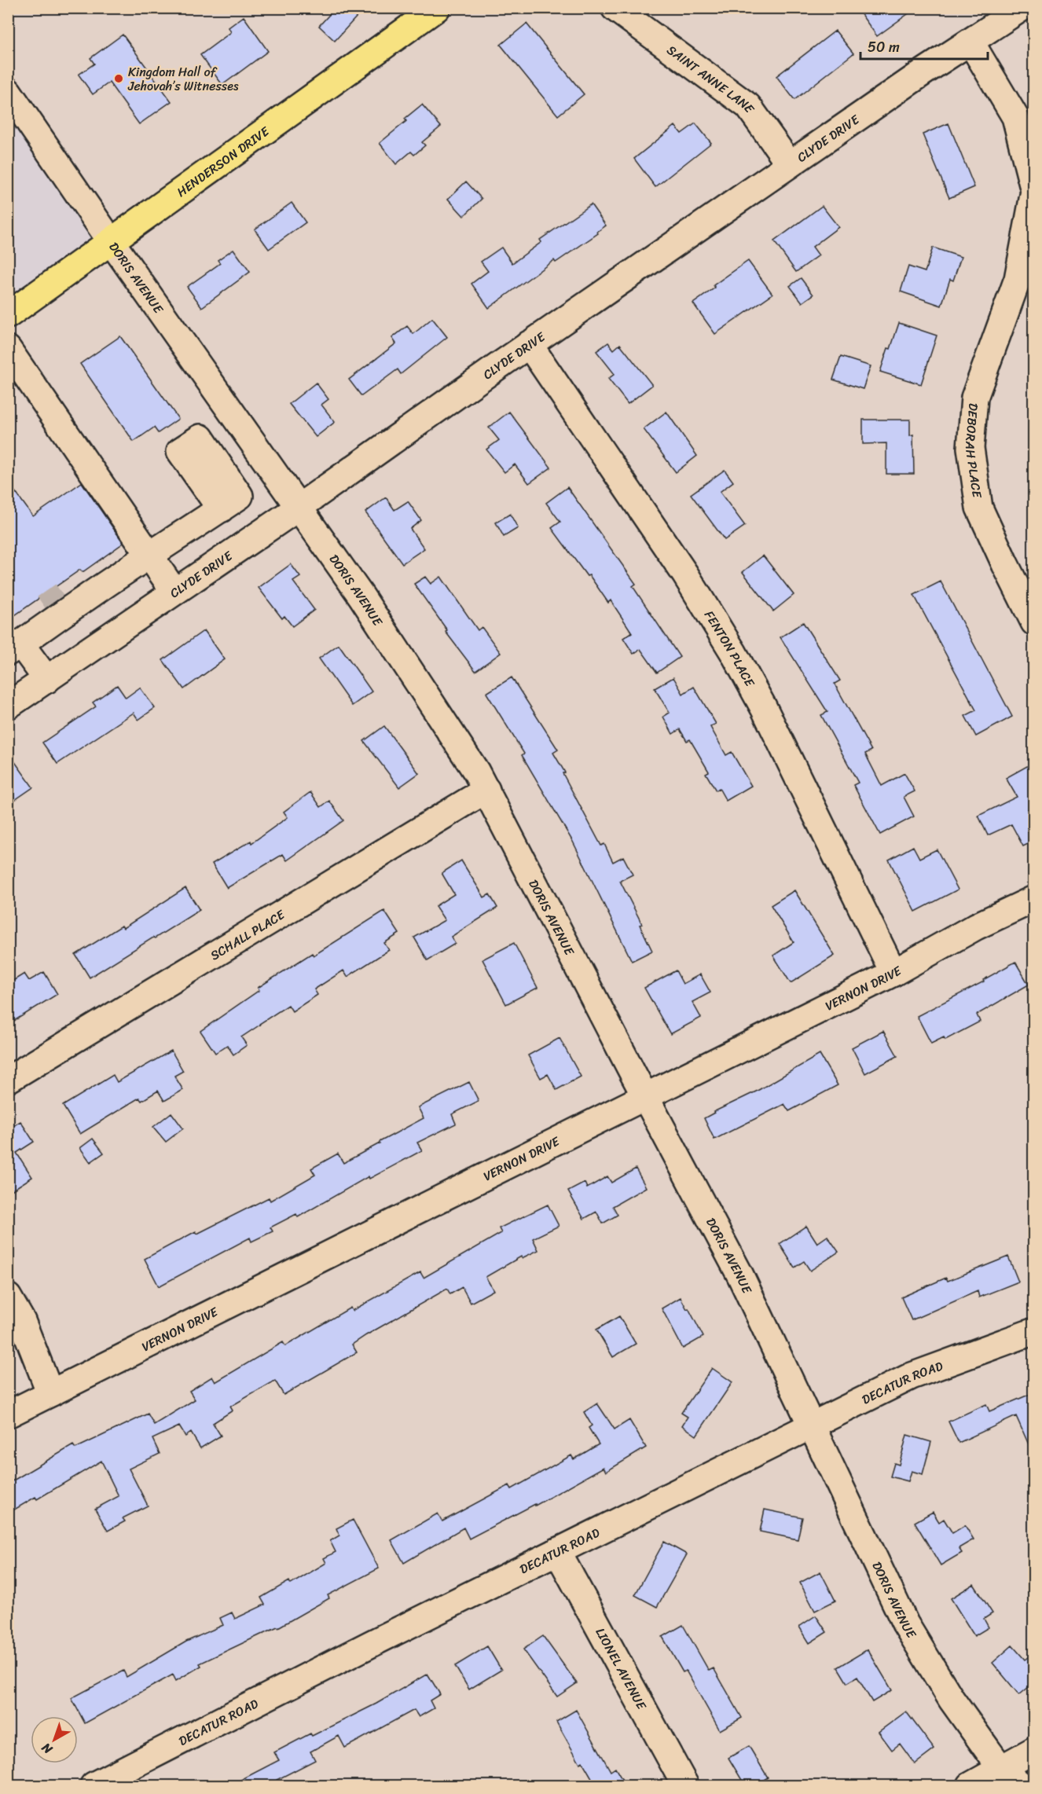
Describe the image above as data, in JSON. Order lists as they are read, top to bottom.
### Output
{
  "streets": {
    "main road": ["HENDERSON DRIVE"],
    "street": [
      "SAINT ANNE LANE",
      "CLYDE DRIVE",
      "DORIS AVENUE",
      "DEBORAH PLACE",
      "FENTON PLACE",
      "SCHALL PLACE",
      "VERNON DRIVE",
      "DECATUR ROAD",
      "LIONEL AVENUE"
    ]
  },
  "crossings": [
    ["SAINT ANNE LANE", "CLYDE DRIVE"],
    ["CLYDE DRIVE", "DORIS AVENUE"],
    ["CLYDE DRIVE", "DEBORAH PLACE"],
    ["CLYDE DRIVE", "FENTON PLACE"],
    ["HENDERSON DRIVE", "DORIS AVENUE"],
    ["DORIS AVENUE", "SCHALL PLACE"],
    ["DORIS AVENUE", "VERNON DRIVE"],
    ["DORIS AVENUE", "DECATUR ROAD"],
    ["FENTON PLACE", "VERNON DRIVE"],
    ["DECATUR ROAD", "LIONEL AVENUE"]
  ],
  "places": ["Kingdom Hall of Jehovah’s Witnesses"],
  "scale_bar": "50 m",
  "north": "bottom left"
}
